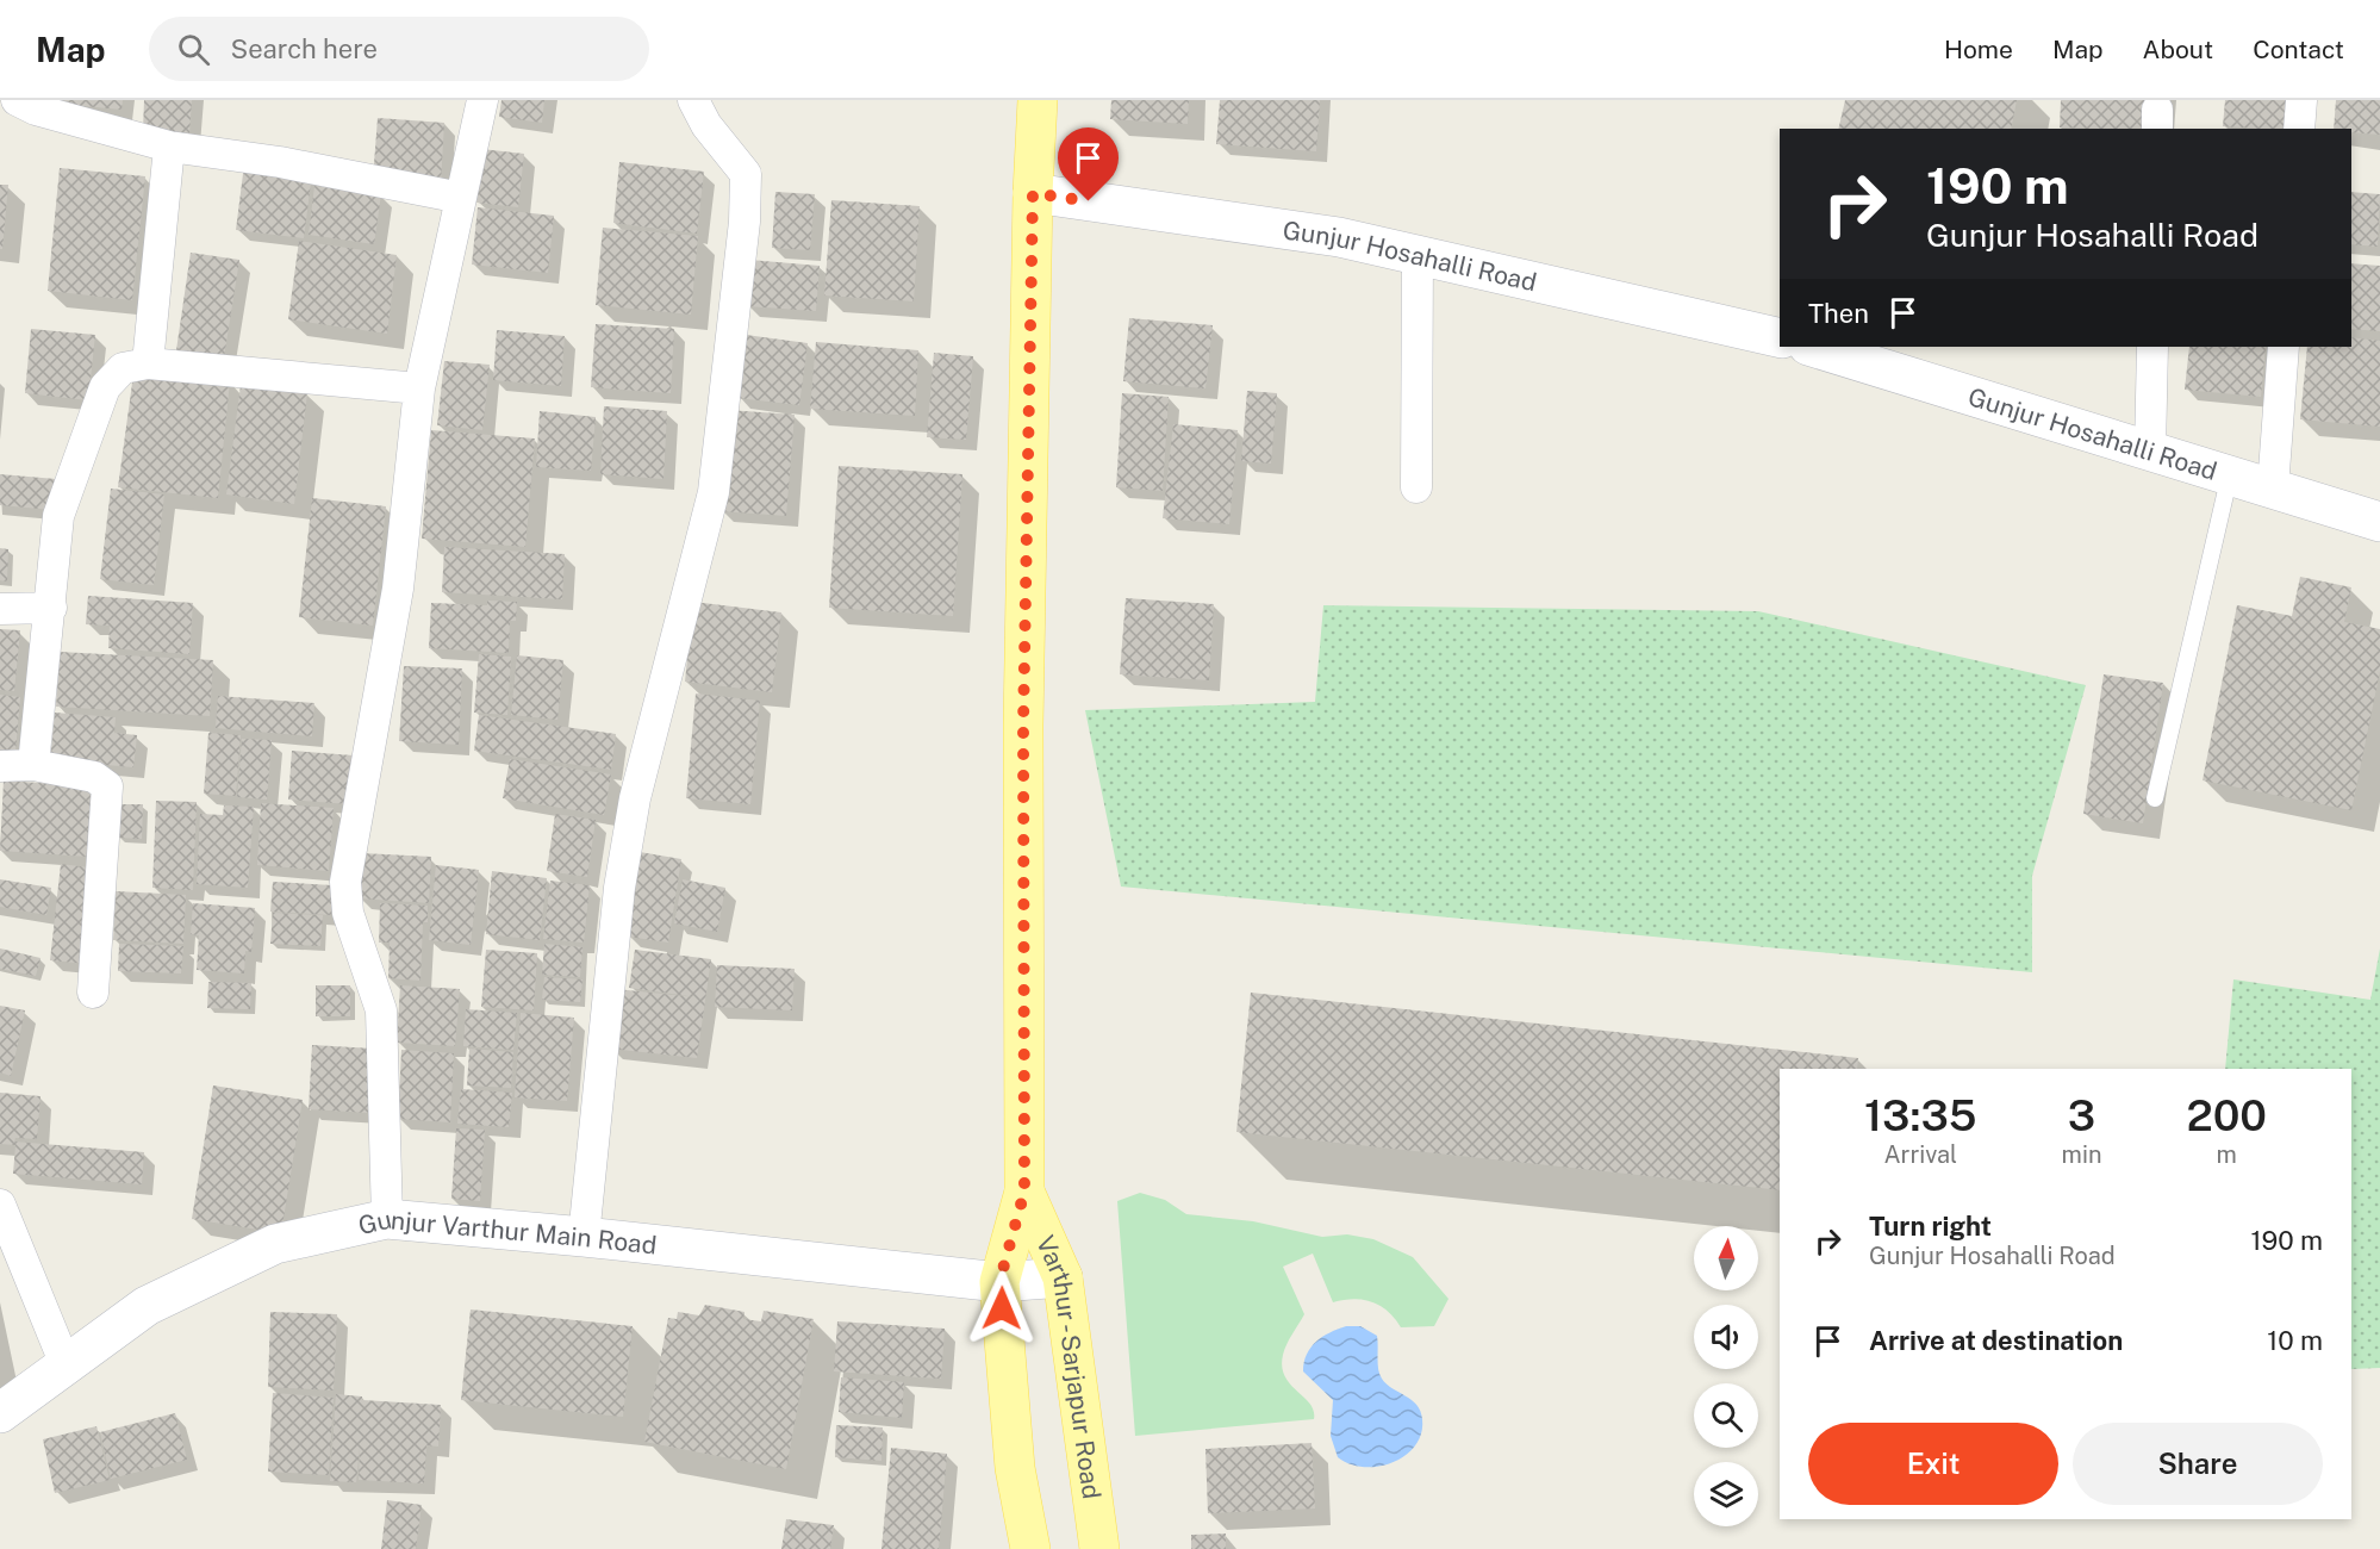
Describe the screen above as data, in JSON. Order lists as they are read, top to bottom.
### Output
{
  "streets": {
    "main road": ["Varthur - Sarjapur Road"],
    "street": ["Gunjur Hosahalli Road", "Gunjur Varthur Main Road"]
  },
  "crossings": [
    ["Gunjur Hosahalli Road", "Varthur - Sarjapur Road"],
    ["Gunjur Varthur Main Road", "Varthur - Sarjapur Road"]
  ],
  "north": "top",
  "page": {
    "header": "Map",
    "search": "Search here",
    "nav": [
      "Home",
      "Map",
      "About",
      "Contact"
    ],
    "turn": ["190 m", "Gunjur Hosahalli Road"],
    "then": "Then",
    "eta": [
      "13:35",
      "Arrival",
      "3",
      "min",
      "200",
      "m"
    ],
    "list": [
      {
        "name": "Turn right",
        "note": "Gunjur Hosahalli Road",
        "value": "190 m"
      },
      {
        "name": "Arrive at destination",
        "value": "10 m"
      }
    ],
    "buttons": ["Exit", "Share"]
  }
}
